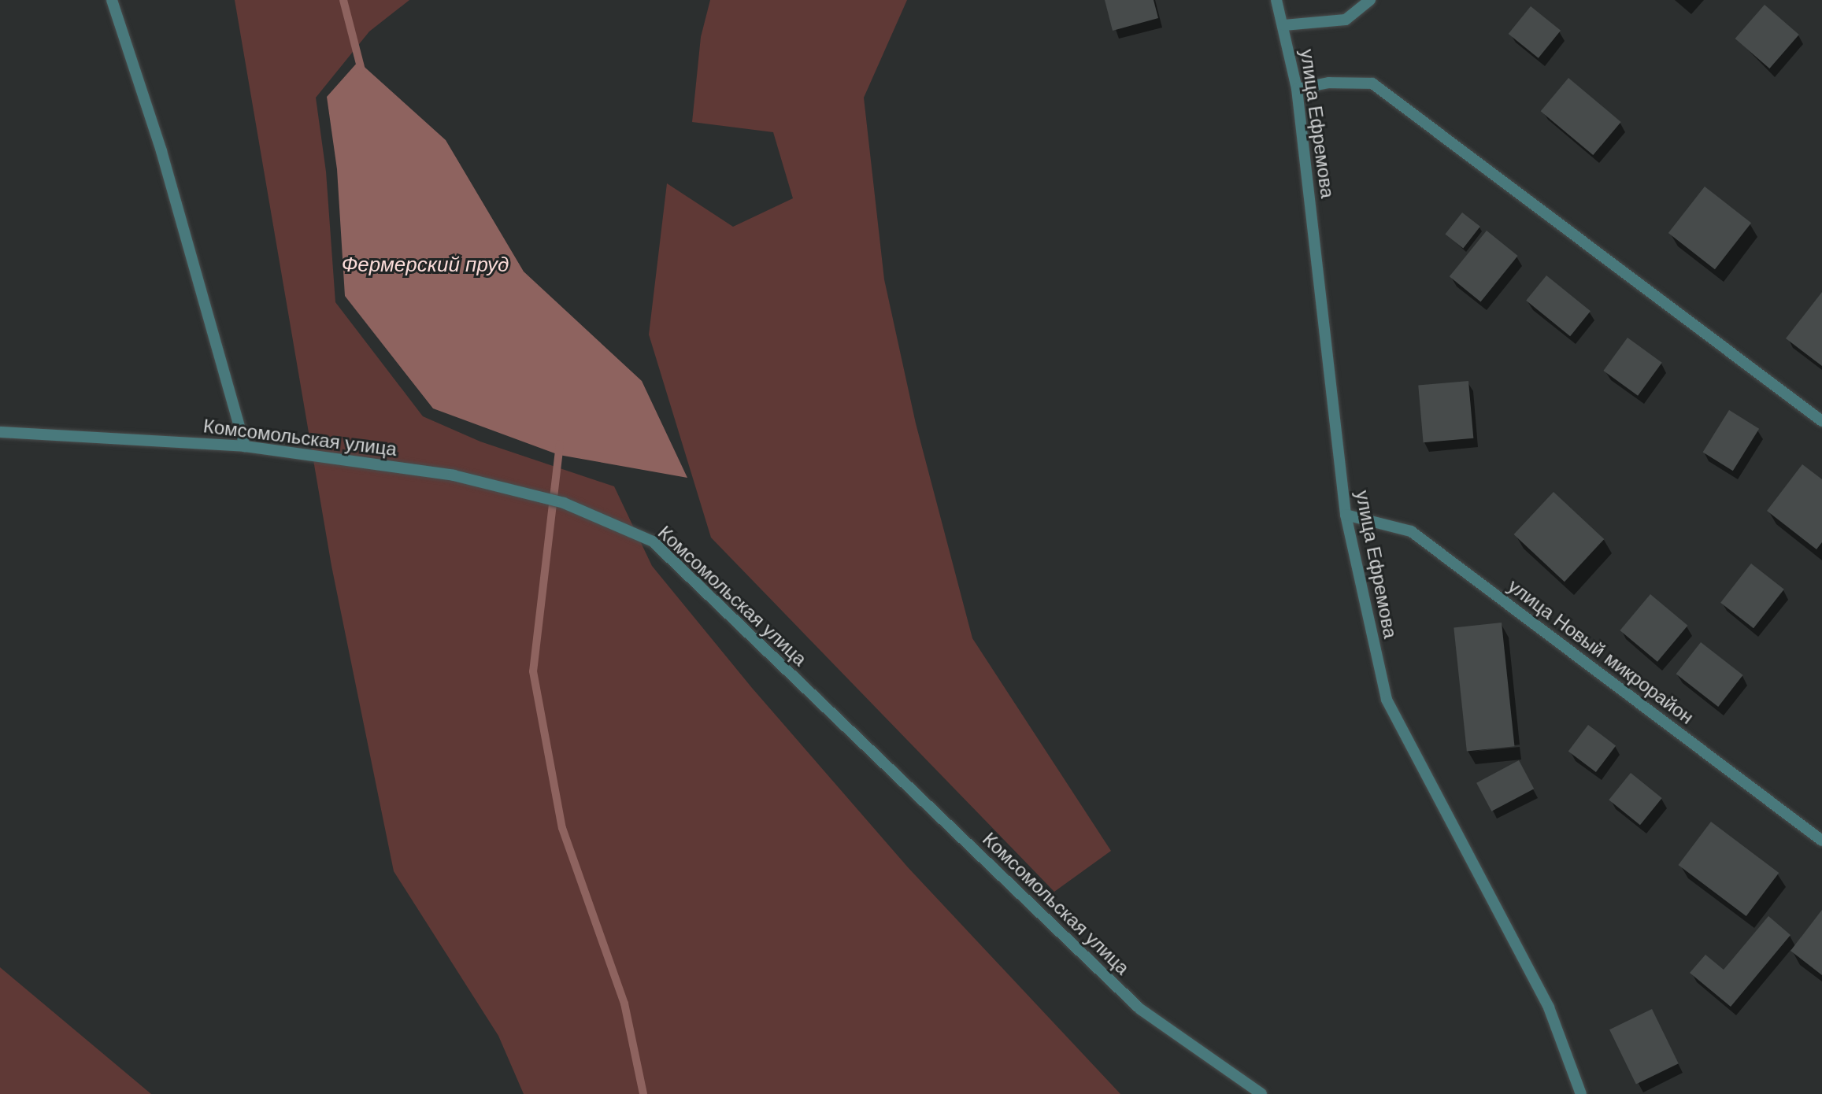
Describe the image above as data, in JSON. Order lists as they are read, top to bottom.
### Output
{
  "streets": {
    "street": ["улица Ефремова", "Комсомольская улица", "улица Новый микрорайон"]
  },
  "crossings": [
    ["улица Ефремова", "улица Новый микрорайон"]
  ],
  "water": ["Фермерский пруд"]
}
